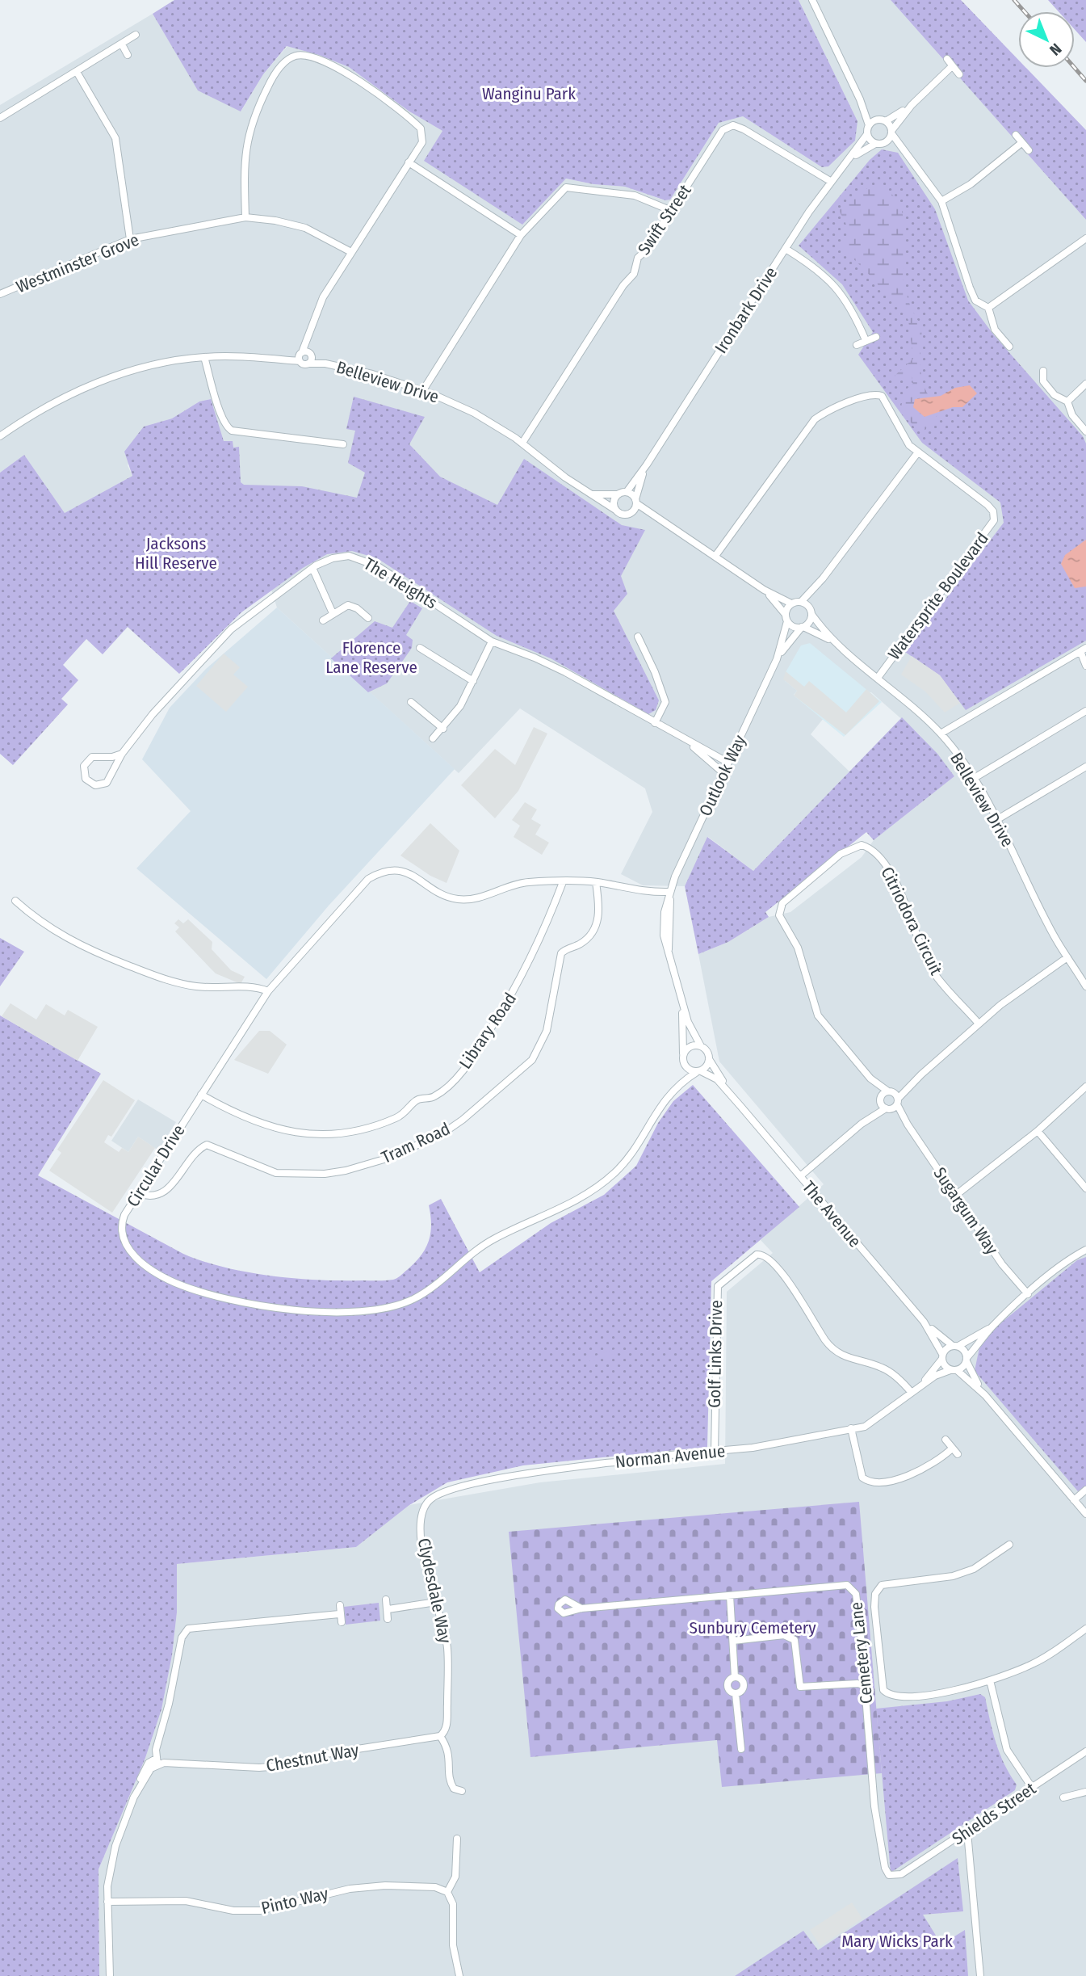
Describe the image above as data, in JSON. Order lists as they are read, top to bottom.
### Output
{
  "streets": {
    "street": [
      "Swift Street",
      "Westminster Grove",
      "Ironbark Drive",
      "Belleview Drive",
      "The Heights",
      "Watersprite Boulevard",
      "Outlook Way",
      "Citriodora Circuit",
      "Library Road",
      "Tram Road",
      "Circular Drive",
      "Sugargum Way",
      "The Avenue",
      "Golf Links Drive",
      "Norman Avenue",
      "Clydesdale Way",
      "Cemetery Lane",
      "Chestnut Way",
      "Shields Street",
      "Pinto Way"
    ]
  },
  "crossings": [
    ["Swift Street", "Ironbark Drive"],
    ["Swift Street", "Belleview Drive"],
    ["Ironbark Drive", "Belleview Drive"],
    ["Belleview Drive", "Watersprite Boulevard"],
    ["Belleview Drive", "Outlook Way"],
    ["The Heights", "Outlook Way"],
    ["Outlook Way", "Circular Drive"],
    ["Outlook Way", "The Avenue"],
    ["Citriodora Circuit", "Sugargum Way"],
    ["Library Road", "Circular Drive"],
    ["Tram Road", "Circular Drive"],
    ["Circular Drive", "The Avenue"],
    ["The Avenue", "Norman Avenue"],
    ["Golf Links Drive", "Norman Avenue"],
    ["Norman Avenue", "Clydesdale Way"],
    ["Clydesdale Way", "Chestnut Way"],
    ["Cemetery Lane", "Shields Street"]
  ],
  "parks": [
    "Wanginu Park",
    "Jacksons Hill Reserve",
    "Florence Lane Reserve",
    "Sunbury Cemetery",
    "Mary Wicks Park"
  ],
  "north": "bottom right"
}
